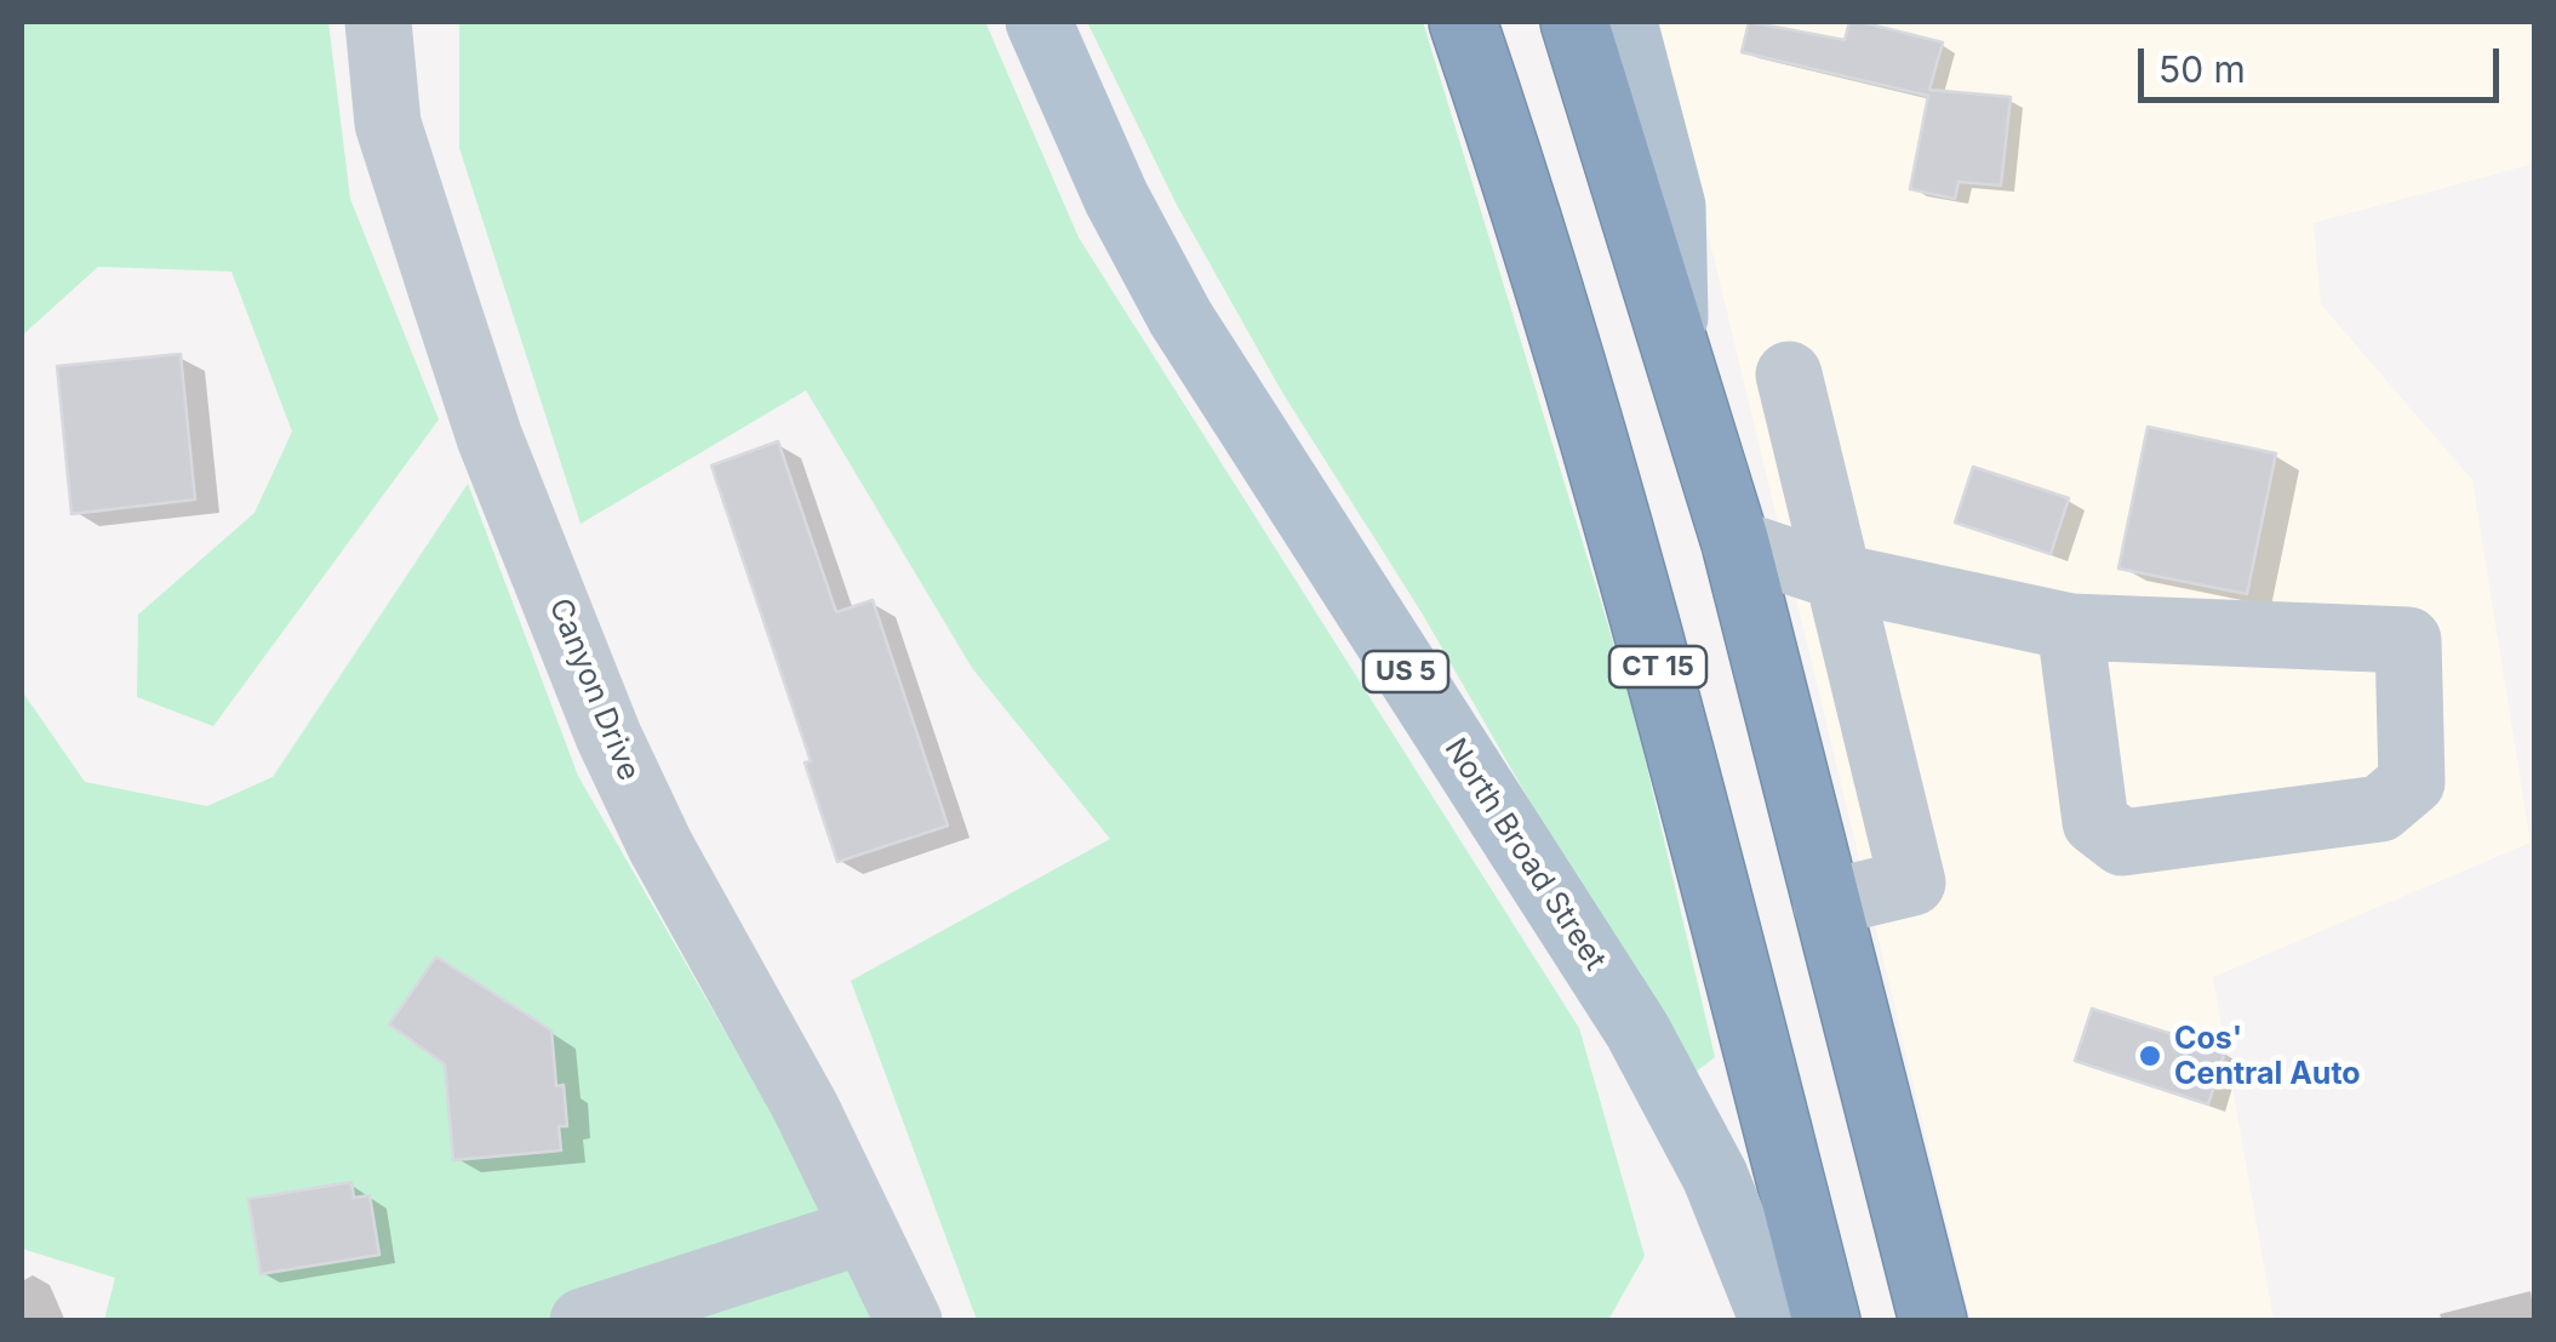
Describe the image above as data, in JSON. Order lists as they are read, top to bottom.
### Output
{
  "streets": {
    "highway": ["CT 15"],
    "main road": ["US 5", "North Broad Street"],
    "street": ["Canyon Drive"]
  },
  "places": ["Cos' Central Auto"],
  "scale_bar": "50 m"
}
